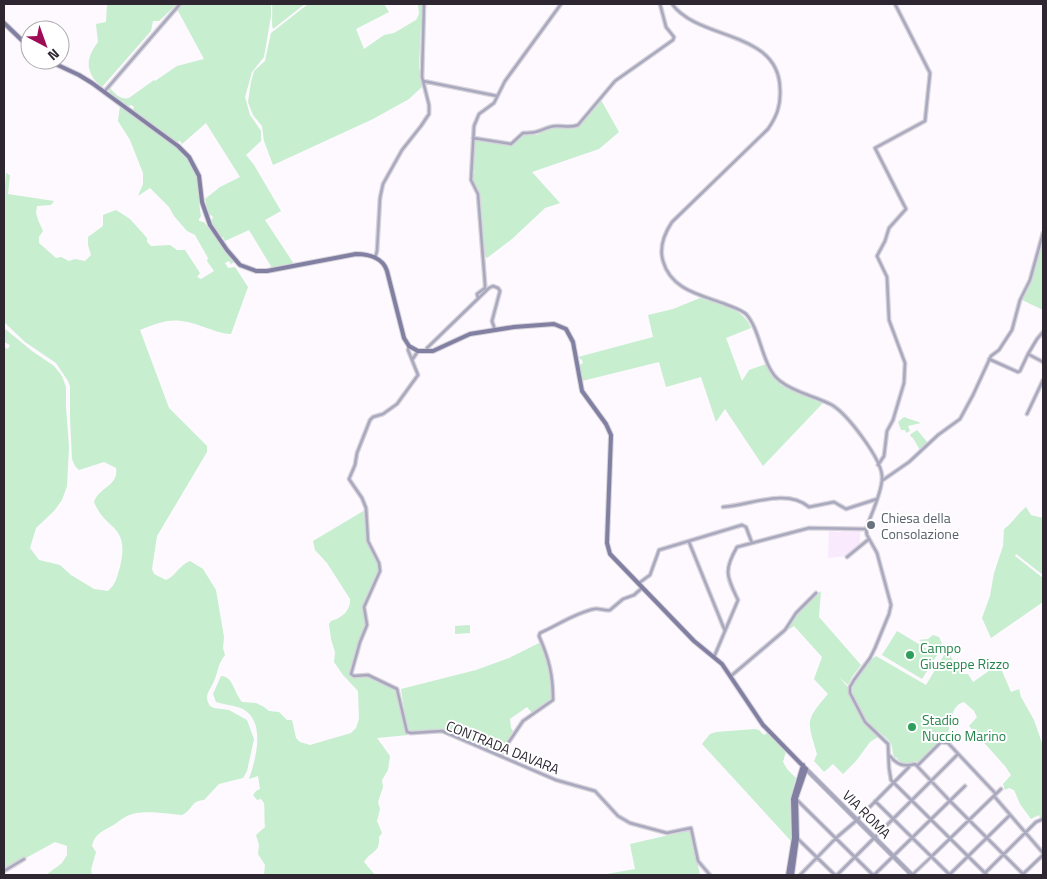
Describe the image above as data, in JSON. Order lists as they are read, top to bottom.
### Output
{
  "streets": {
    "street": ["CONTRADA DAVARA", "VIA ROMA"]
  },
  "places": ["Chiesa della Consolazione", "Campo Giuseppe Rizzo", "Stadio Nuccio Marino"],
  "north": "bottom right"
}
